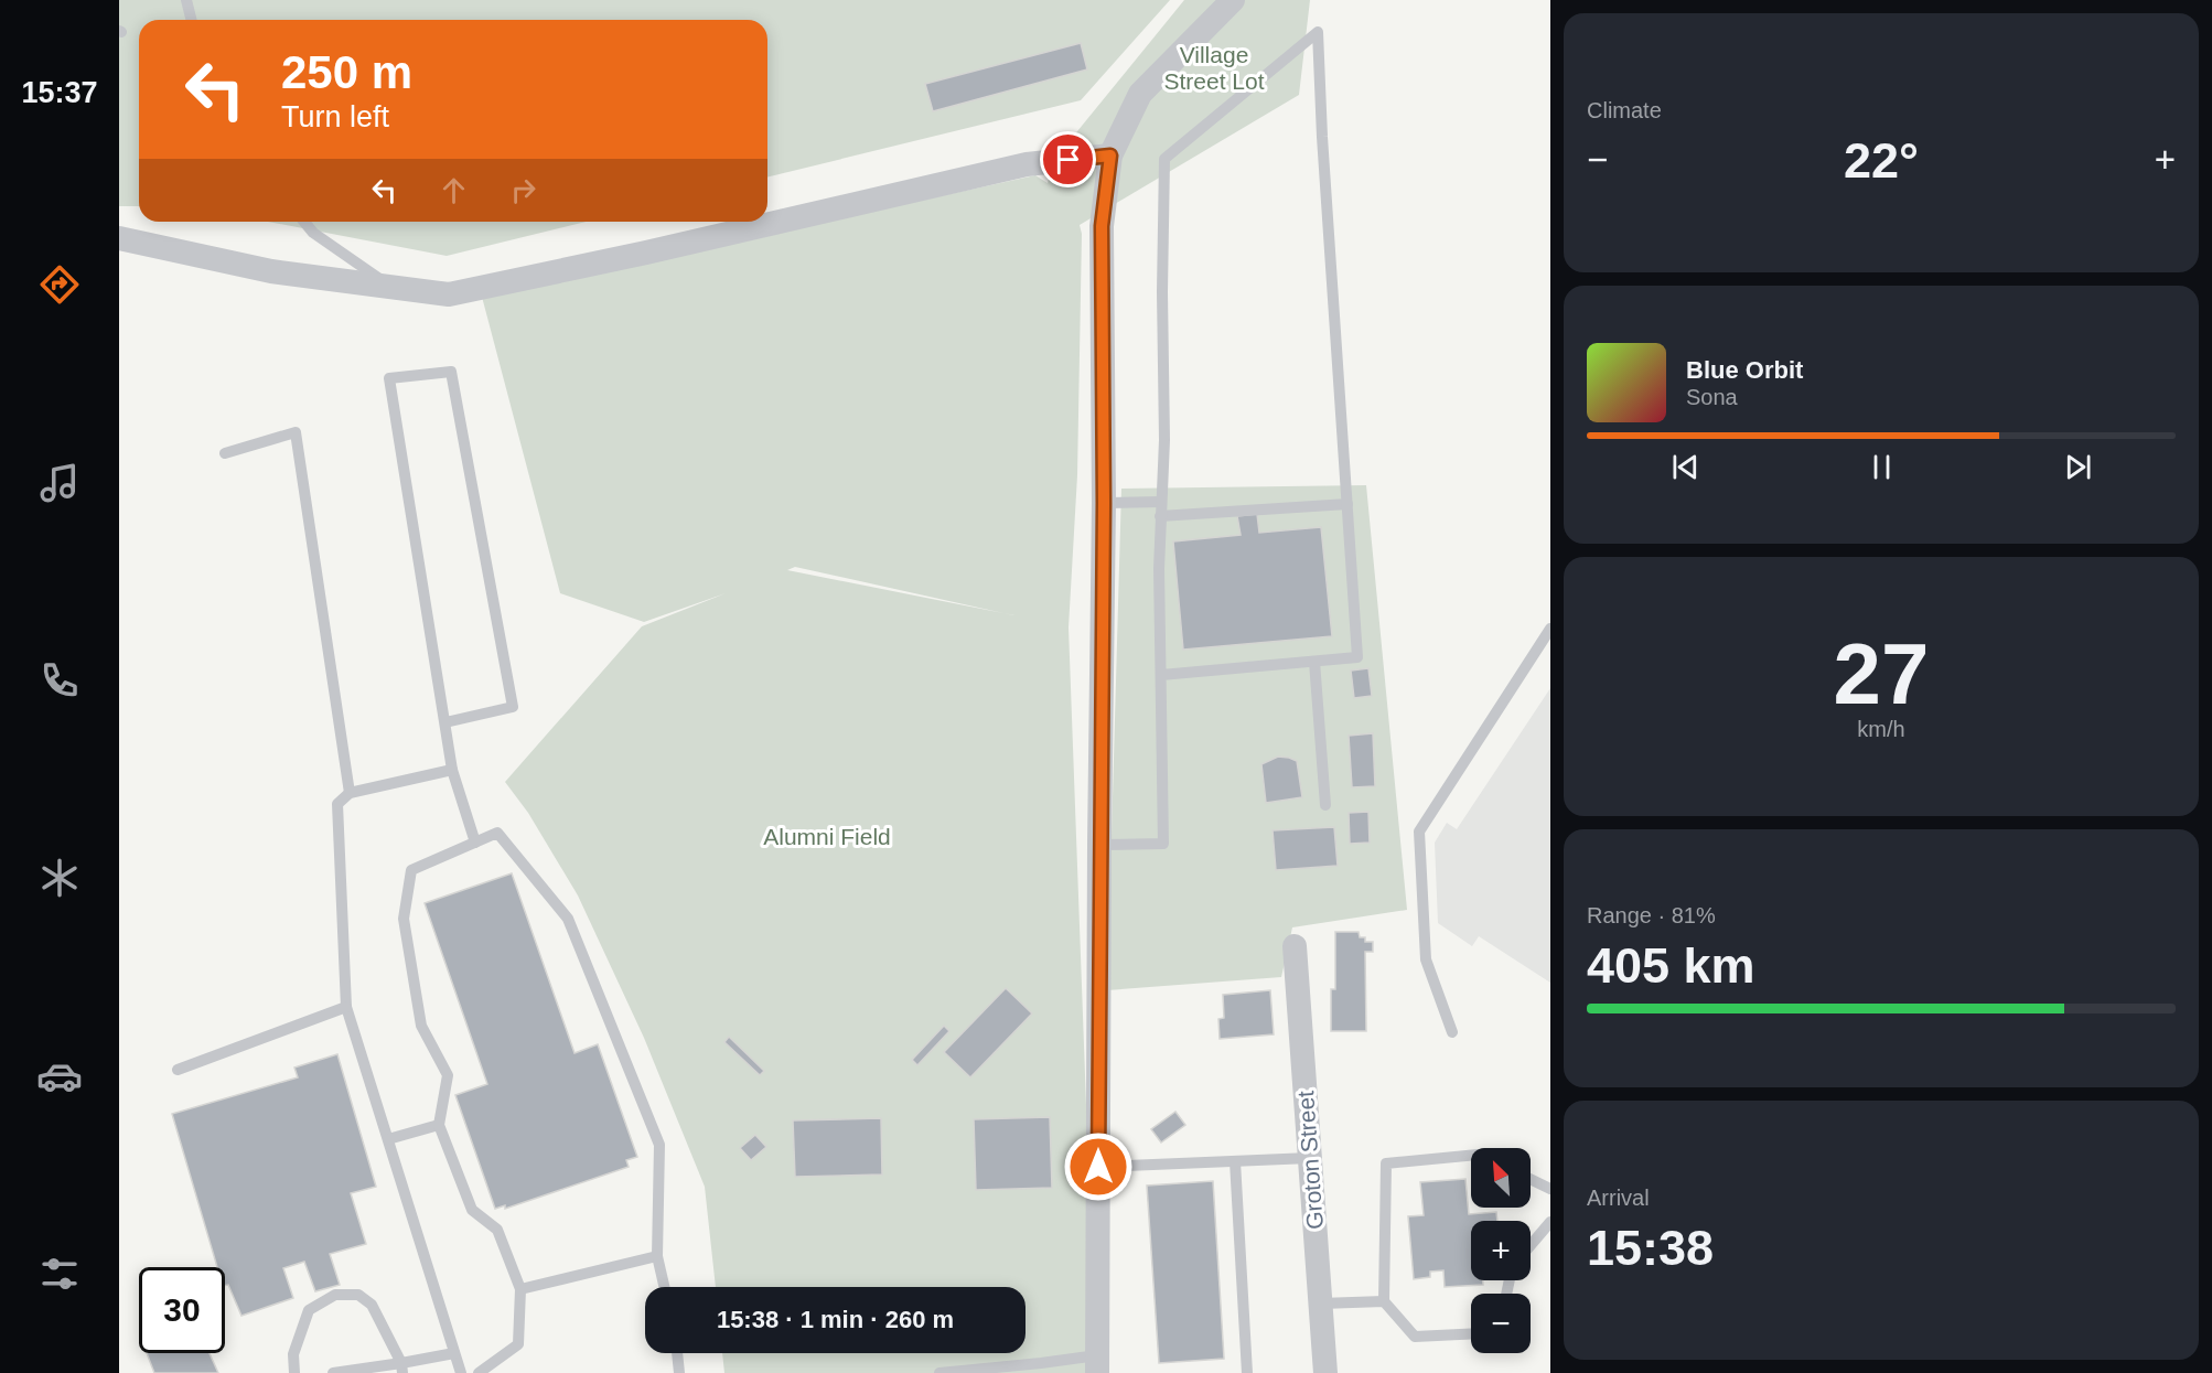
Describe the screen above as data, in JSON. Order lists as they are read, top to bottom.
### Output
{
  "streets": {
    "street": ["Groton Street"]
  },
  "parks": ["Village Street Lot", "Alumni Field"],
  "north": "top left",
  "page": {
    "tabs": "15:37",
    "tile": [
      "Climate",
      ["27", "km/h"],
      ["Range · 81%", "405 km"],
      ["Arrival", "15:38"]
    ],
    "turn": ["250 m", "Turn left"],
    "heat": ["−", "22°", "+"],
    "song": ["Blue Orbit", "Sona"],
    "map_buttons": ["+", "−"],
    "limit": "30",
    "trip": "15:38 · 1 min · 260 m"
  }
}
